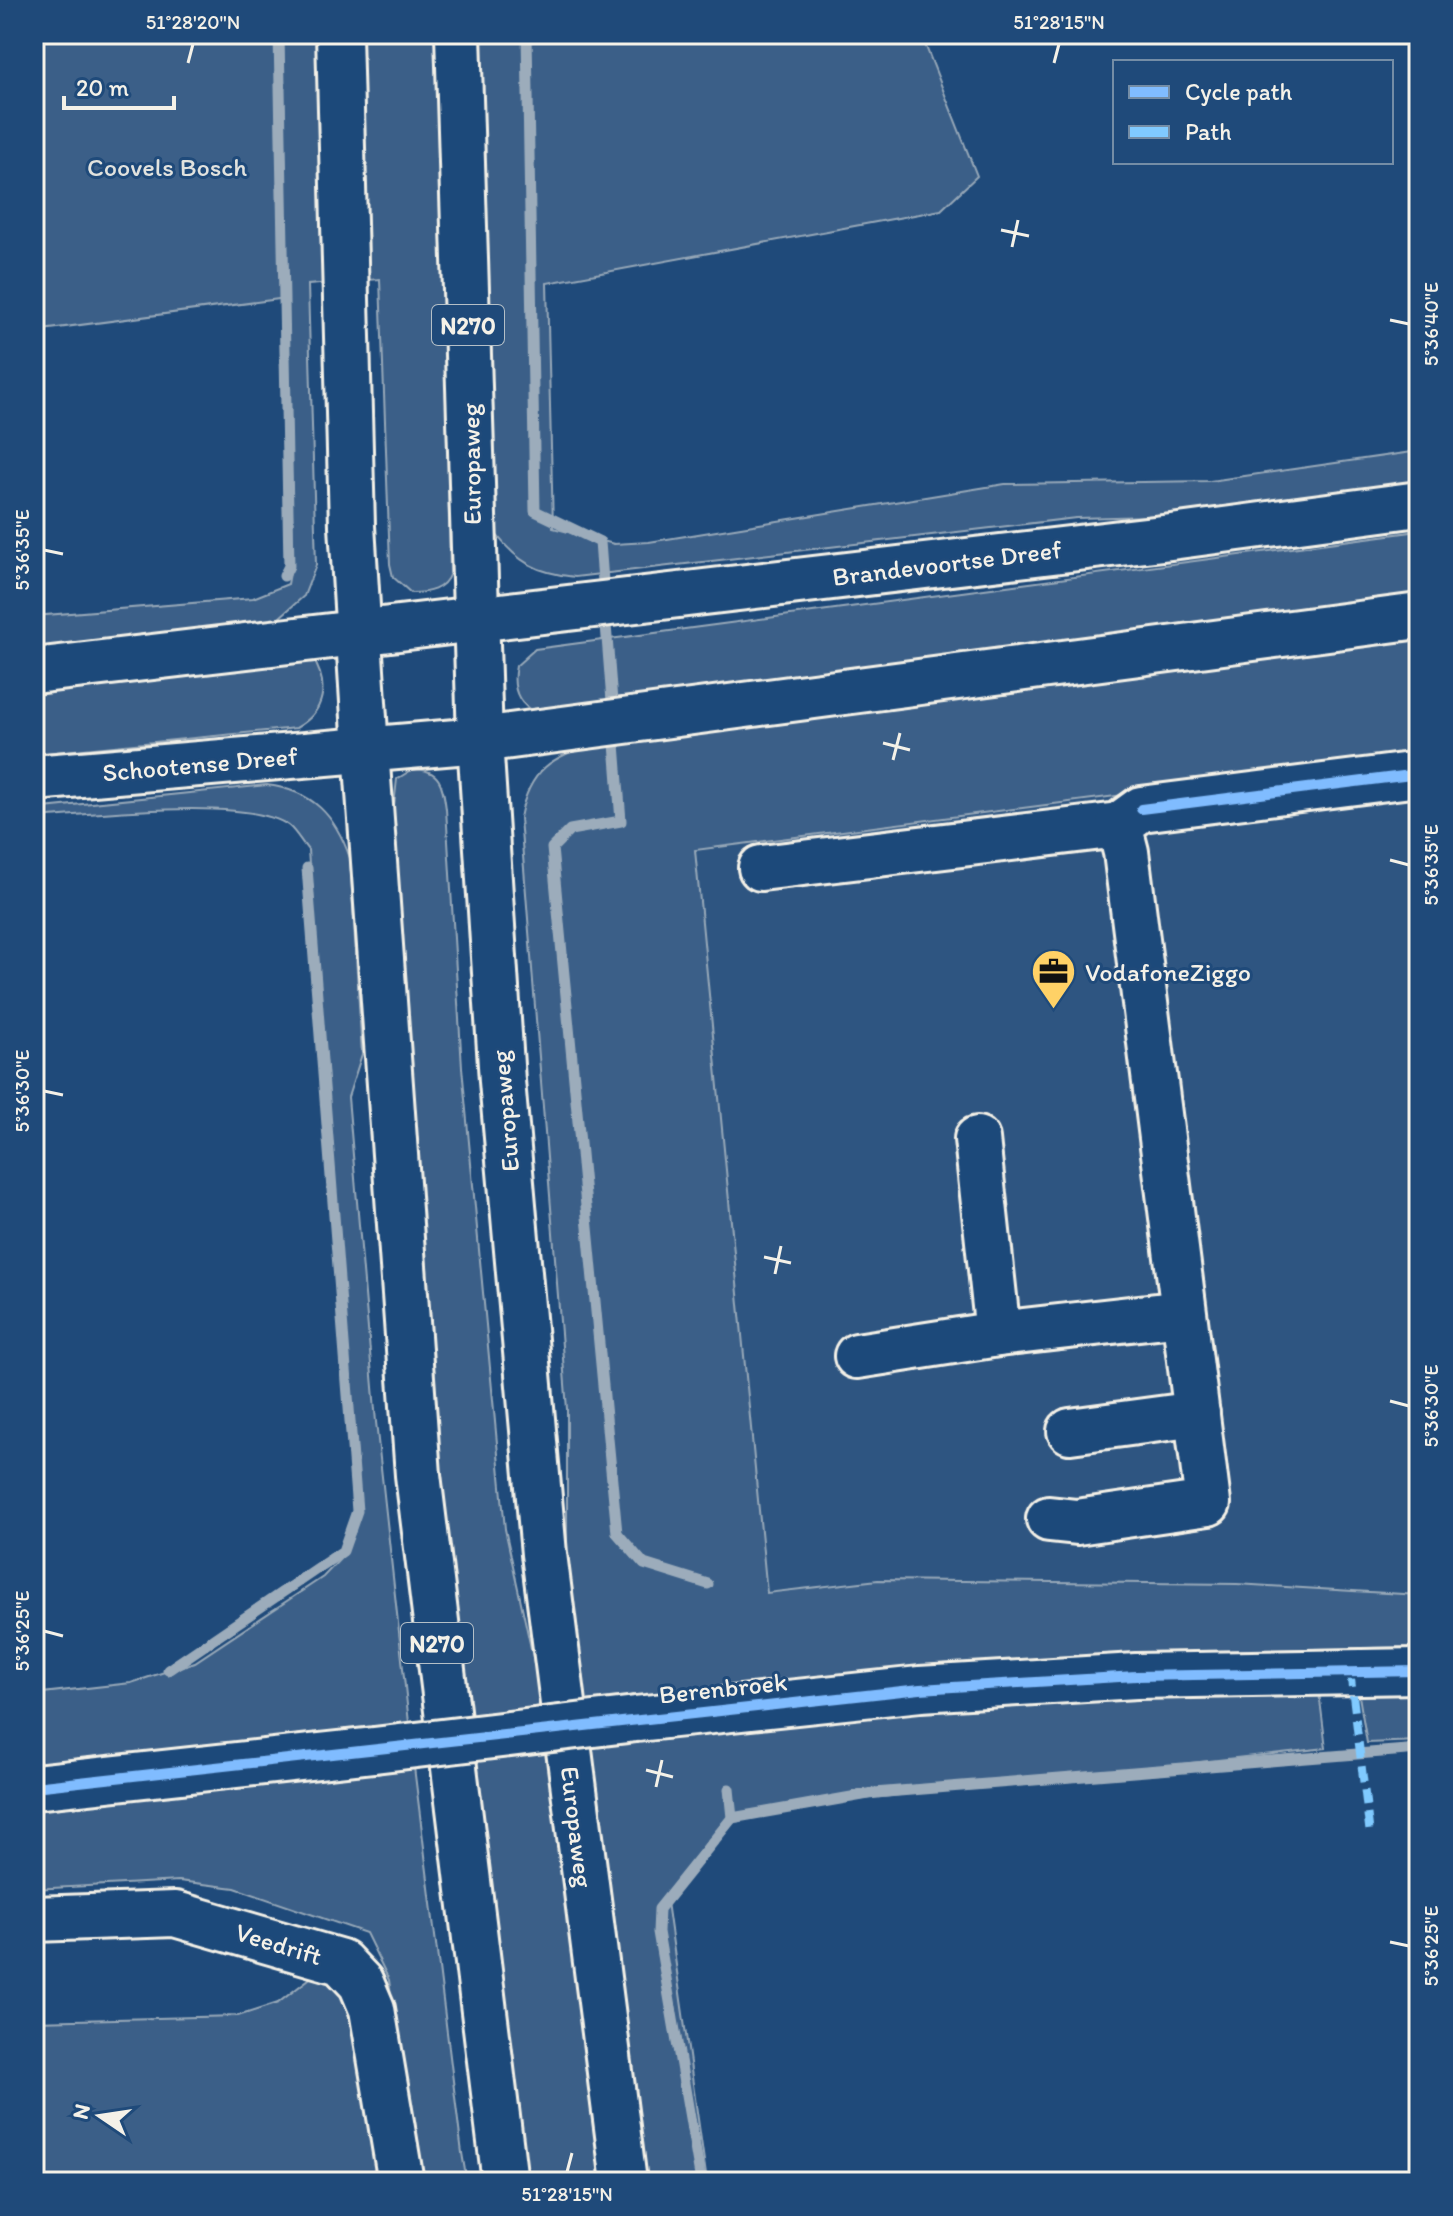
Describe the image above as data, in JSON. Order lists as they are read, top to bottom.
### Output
{
  "streets": {
    "main road": [
      "N270",
      "Europaweg",
      "Brandevoortse Dreef",
      "Schootense Dreef",
      "Berenbroek",
      "Veedrift"
    ]
  },
  "crossings": [
    ["N270", "Brandevoortse Dreef"],
    ["N270", "Schootense Dreef"],
    ["Europaweg", "Brandevoortse Dreef"],
    ["Europaweg", "Schootense Dreef"]
  ],
  "parks": ["Coovels Bosch"],
  "places": {
    "office": ["VodafoneZiggo"]
  },
  "legend": ["Cycle path", "Path"],
  "scale_bar": "20 m",
  "north": "left",
  "coordinates": [
    "51°28'20\"N",
    "51°28'15\"N",
    "5°36'40\"E",
    "5°36'35\"E",
    "5°36'30\"E",
    "5°36'25\"E"
  ]
}
